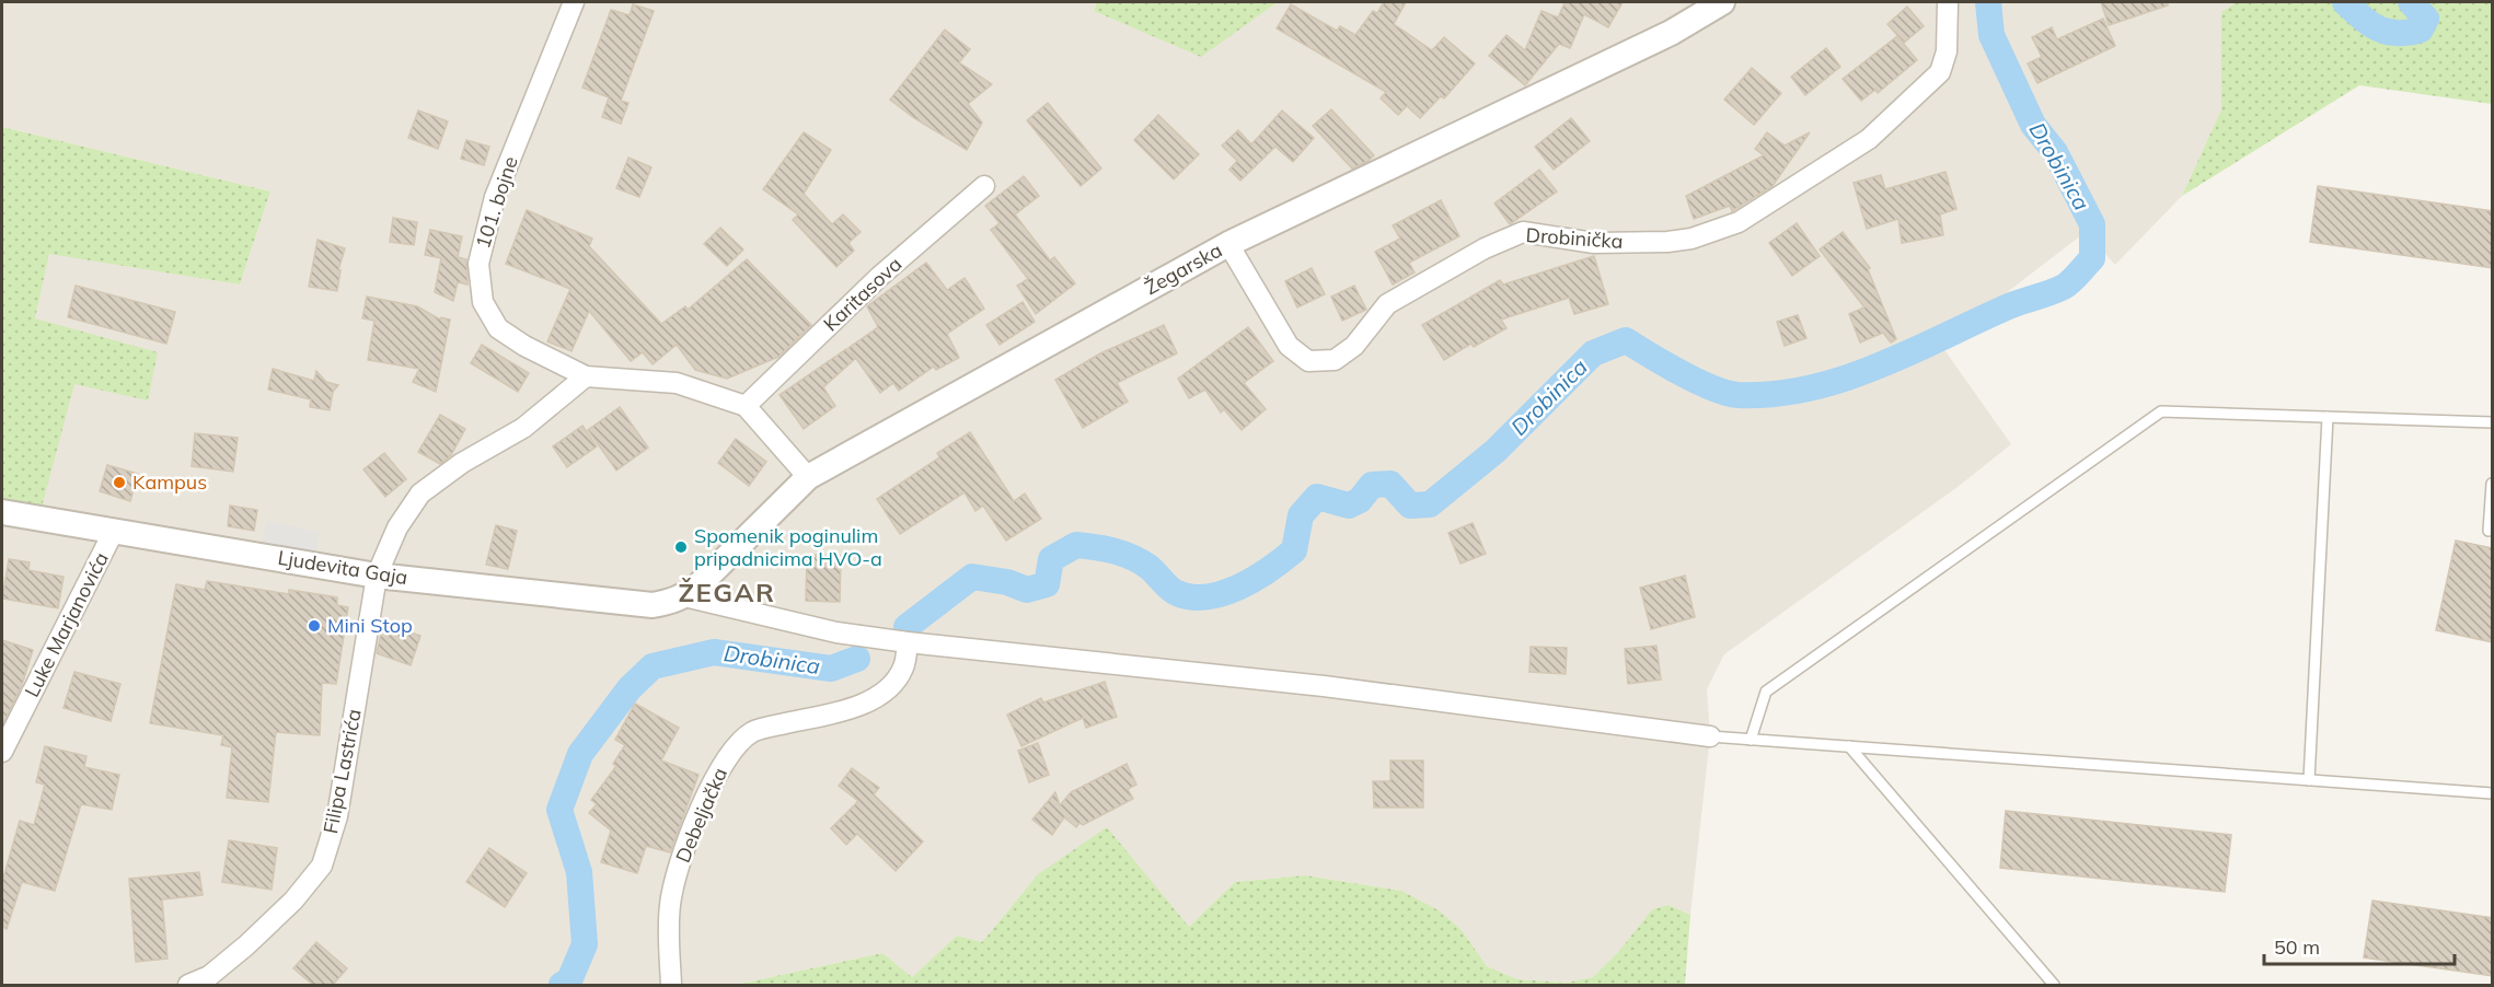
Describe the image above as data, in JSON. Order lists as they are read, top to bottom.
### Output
{
  "streets": {
    "street": [
      "101. bojne",
      "Drobinička",
      "Žegarska",
      "Karitasova",
      "Ljudevita Gaja",
      "Luke Marjanovića",
      "Filipa Lastrića",
      "Debeljačka"
    ]
  },
  "crossings": [
    ["101. bojne", "Karitasova"],
    ["101. bojne", "Filipa Lastrića"],
    ["Drobinička", "Žegarska"],
    ["Žegarska", "Ljudevita Gaja"],
    ["Ljudevita Gaja", "Luke Marjanovića"],
    ["Ljudevita Gaja", "Filipa Lastrića"]
  ],
  "districts": ["ŽEGAR"],
  "water": ["Drobinica"],
  "places": ["Kampus", "Spomenik poginulim pripadnicima HVO-a", "Mini Stop"],
  "scale_bar": "50 m"
}
